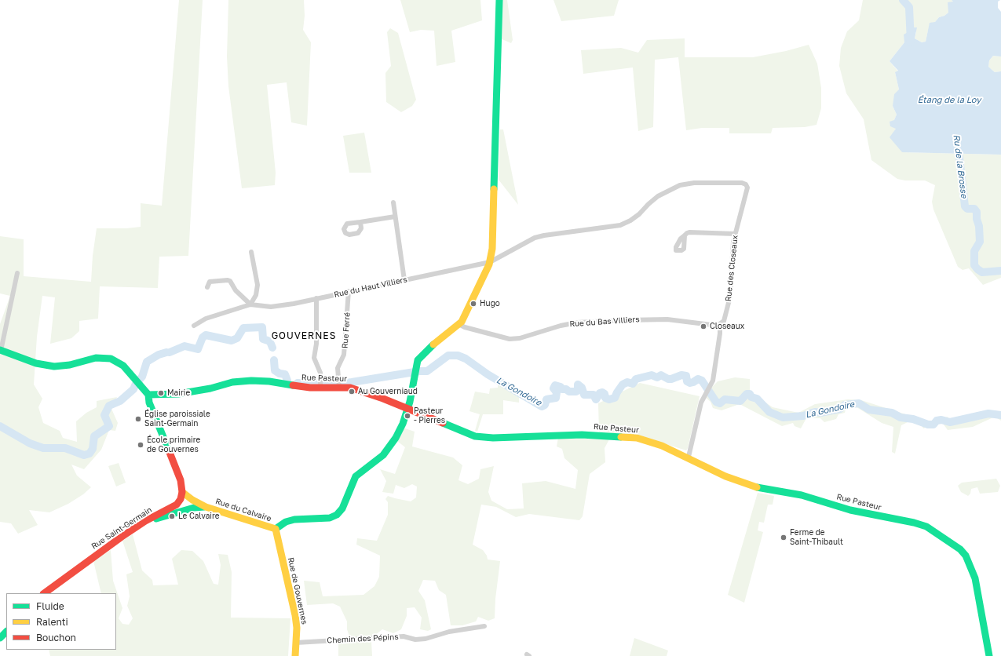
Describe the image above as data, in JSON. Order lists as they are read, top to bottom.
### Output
{
  "streets": {
    "street": [
      "Rue des Closeaux",
      "Rue du Haut Villiers",
      "Rue du Bas Villiers",
      "Rue Ferré",
      "Rue Pasteur",
      "Rue du Calvaire",
      "Rue Saint-Germain",
      "Rue de Gouvernes",
      "Chemin des Pépins"
    ]
  },
  "crossings": [
    ["Rue des Closeaux", "Rue du Haut Villiers"],
    ["Rue des Closeaux", "Rue du Bas Villiers"],
    ["Rue du Haut Villiers", "Rue Ferré"],
    ["Rue Ferré", "Rue Pasteur"],
    ["Rue du Calvaire", "Rue Saint-Germain"],
    ["Rue du Calvaire", "Rue de Gouvernes"],
    ["Rue de Gouvernes", "Chemin des Pépins"]
  ],
  "districts": ["GOUVERNES"],
  "water": ["Étang de la Loy", "Ru de la Brosse", "La Gondoire"],
  "places": [
    "Hugo",
    "Closeaux",
    "Au Gouverniaud",
    "Mairie",
    "Pasteur - Pierres",
    "Église paroissiale Saint-Germain",
    "École primaire de Gouvernes",
    "Le Calvaire",
    "Ferme de Saint-Thibault"
  ],
  "legend": ["Fluide", "Ralenti", "Bouchon"]
}
